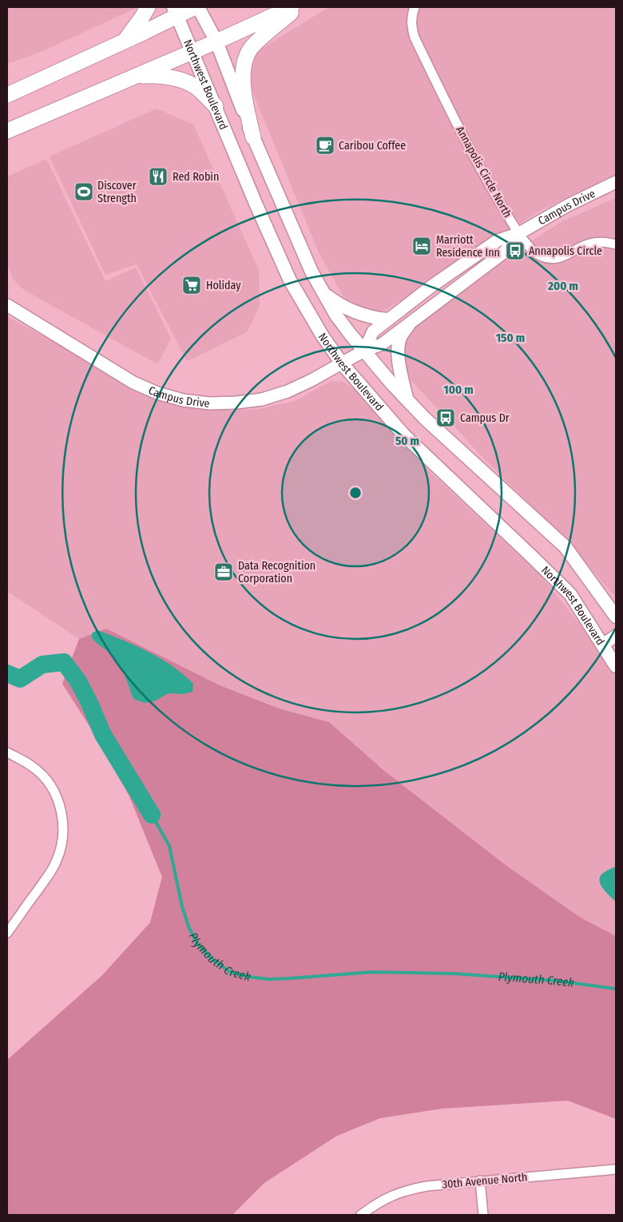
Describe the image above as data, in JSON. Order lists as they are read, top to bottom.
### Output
{
  "streets": {
    "main road": ["Northwest Boulevard"],
    "street": ["Annapolis Circle North", "Campus Drive", "30th Avenue North"]
  },
  "crossings": [
    ["Northwest Boulevard", "Campus Drive"],
    ["Annapolis Circle North", "Campus Drive"]
  ],
  "water": ["Plymouth Creek"],
  "places": {
    "cafe": ["Caribou Coffee"],
    "restaurant": ["Red Robin"],
    "sports": ["Discover Strength"],
    "hotel": ["Marriott Residence Inn"],
    "bus stop": ["Annapolis Circle", "Campus Dr"],
    "supermarket": ["Holiday"],
    "office": ["Data Recognition Corporation"]
  },
  "rings": [
    "200 m",
    "150 m",
    "100 m",
    "50 m"
  ]
}
